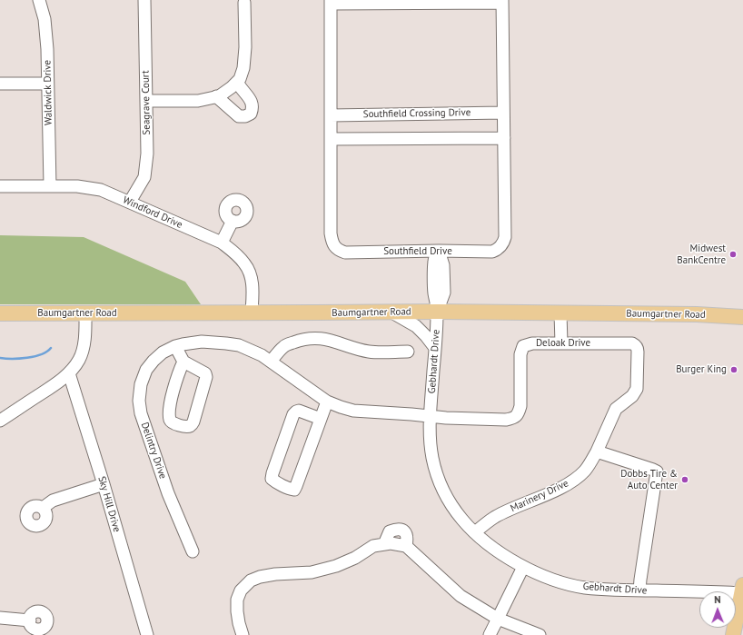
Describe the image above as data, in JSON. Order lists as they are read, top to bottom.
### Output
{
  "streets": {
    "main road": ["Baumgartner Road"],
    "street": [
      "Waldwick Drive",
      "Seagrave Court",
      "Southfield Crossing Drive",
      "Windford Drive",
      "Southfield Drive",
      "Deloak Drive",
      "Gebhardt Drive",
      "Delintry Drive",
      "Marinery Drive",
      "Sky Hill Drive"
    ]
  },
  "crossings": [
    ["Waldwick Drive", "Windford Drive"],
    ["Seagrave Court", "Windford Drive"],
    ["Southfield Crossing Drive", "Southfield Drive"],
    ["Windford Drive", "Baumgartner Road"],
    ["Baumgartner Road", "Gebhardt Drive"],
    ["Deloak Drive", "Gebhardt Drive"],
    ["Deloak Drive", "Delintry Drive"],
    ["Deloak Drive", "Marinery Drive"],
    ["Gebhardt Drive", "Marinery Drive"]
  ],
  "places": ["Midwest BankCentre", "Burger King", "Dobbs Tire & Auto Center"],
  "north": "top"
}
